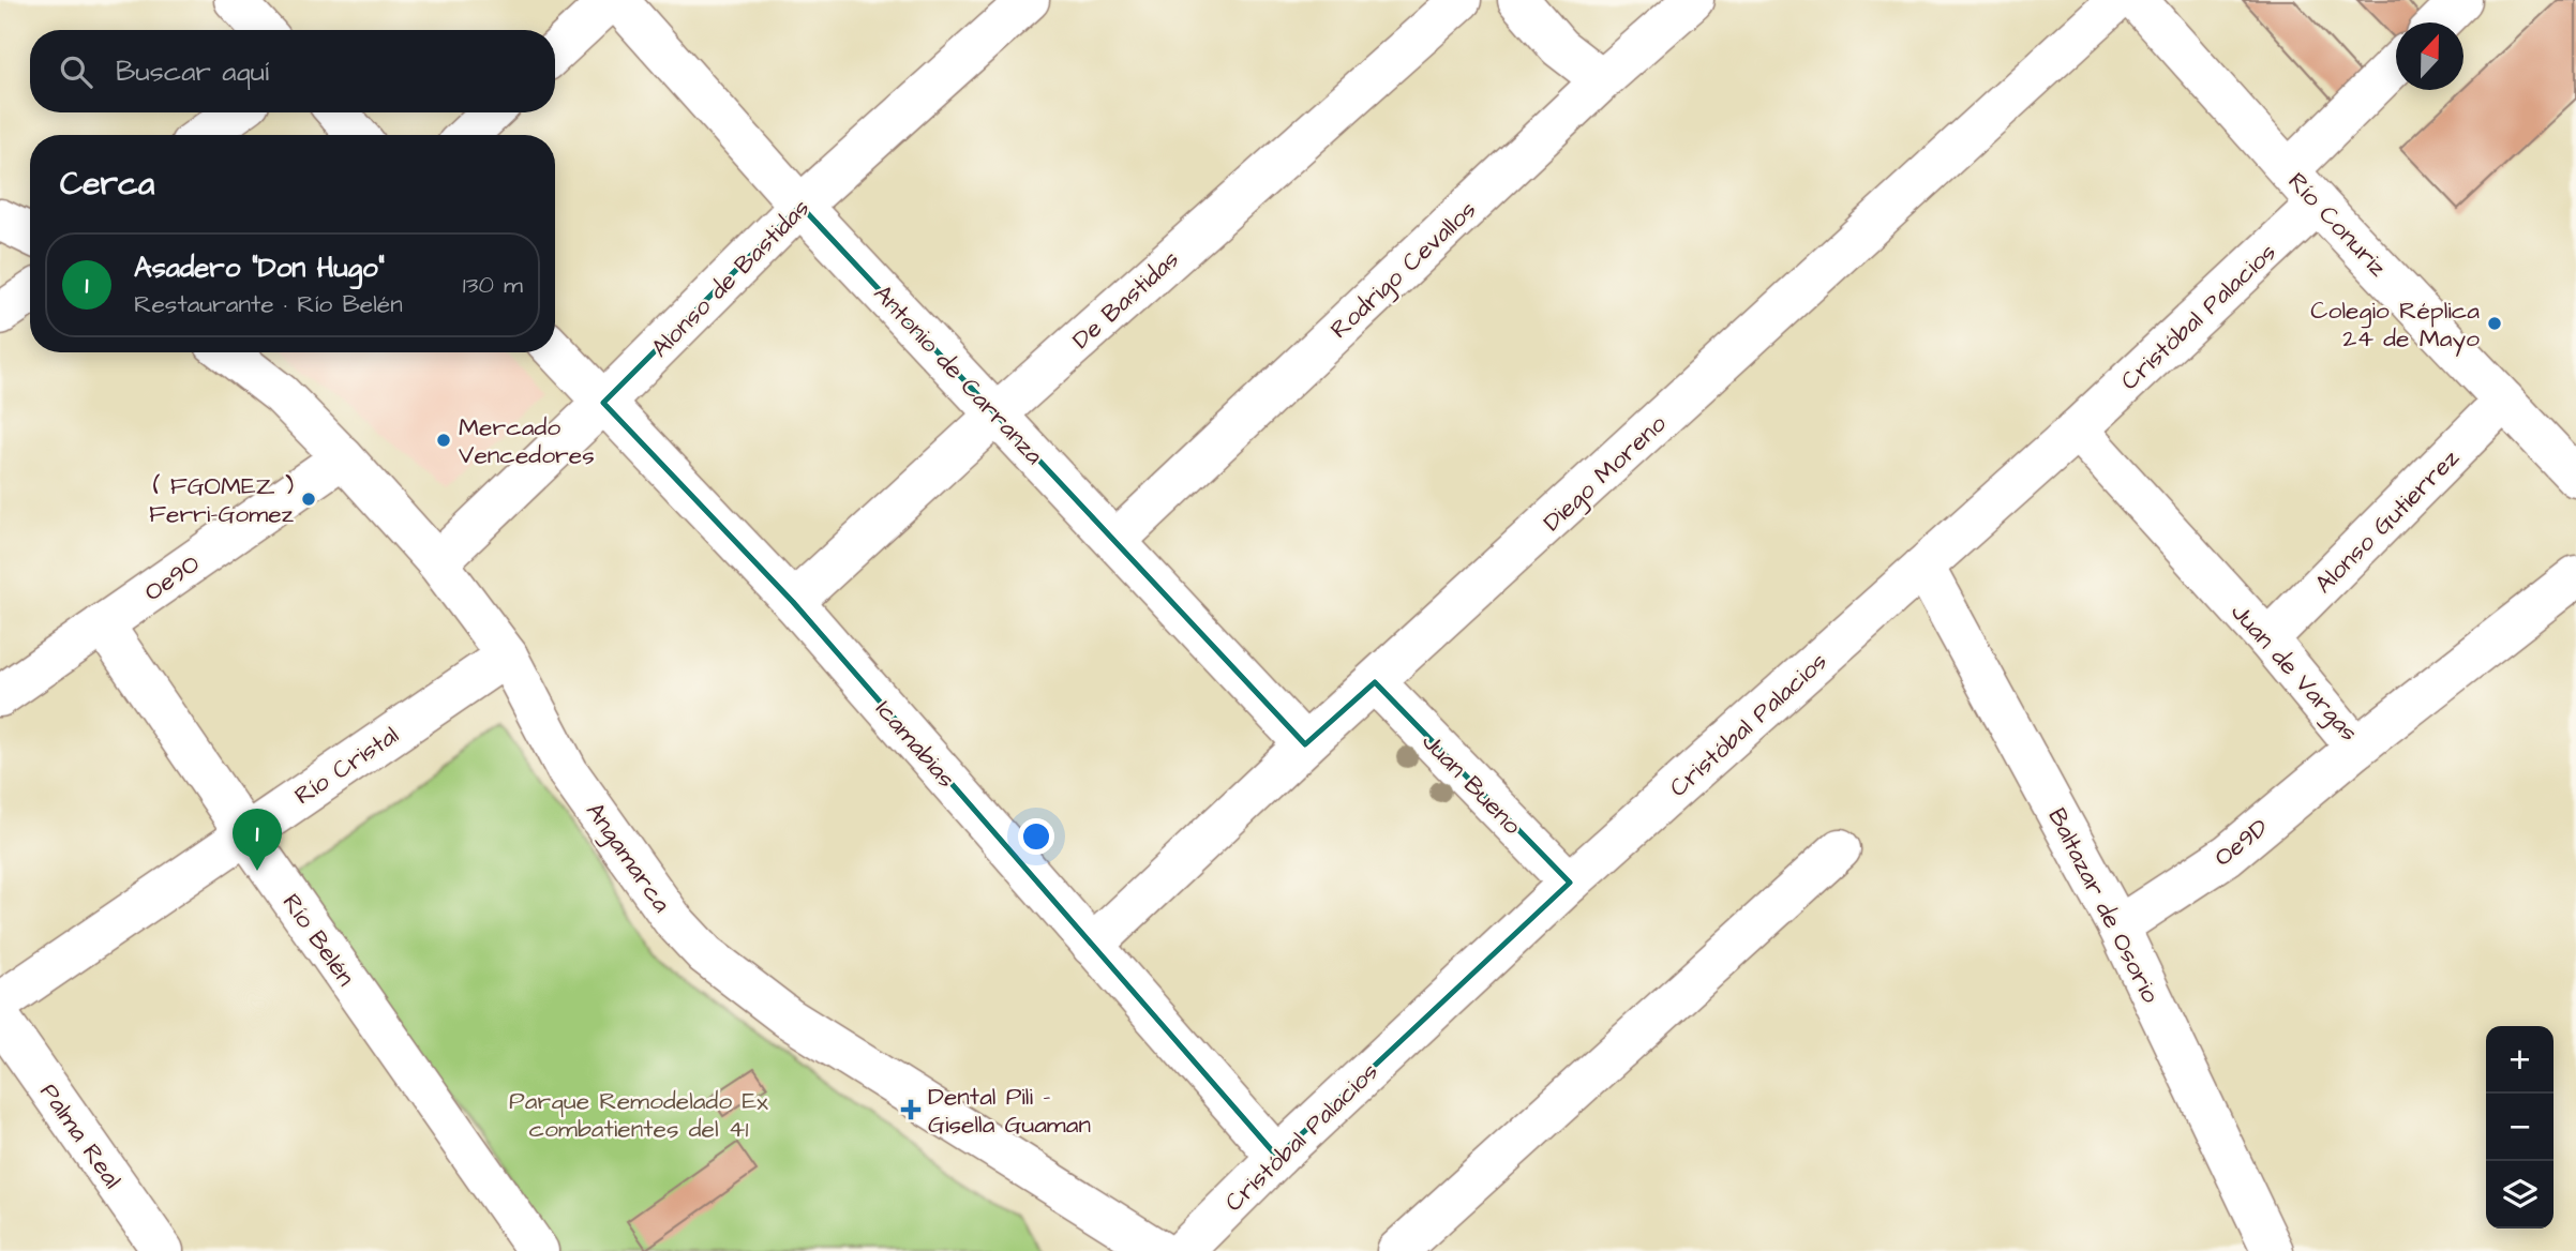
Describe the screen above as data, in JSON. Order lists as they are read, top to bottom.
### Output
{
  "streets": {
    "street": [
      "Río Conuriz",
      "Rodrigo Cevallos",
      "Alonso de Bastidas",
      "De Bastidas",
      "Cristóbal Palacios",
      "Antonio de Carranza",
      "Diego Moreno",
      "Alonso Gutierrez",
      "Oe9O",
      "Juan de Vargas",
      "Icamabias",
      "Río Cristal",
      "Juan Bueno",
      "Oe9D",
      "Angamarca",
      "Baltazar de Osorio",
      "Río Belén",
      "Palma Real"
    ]
  },
  "crossings": [
    ["Río Conuriz", "Cristóbal Palacios"],
    ["Río Conuriz", "Alonso Gutierrez"],
    ["Rodrigo Cevallos", "Antonio de Carranza"],
    ["Alonso de Bastidas", "Antonio de Carranza"],
    ["Alonso de Bastidas", "Icamabias"],
    ["Alonso de Bastidas", "Angamarca"],
    ["De Bastidas", "Antonio de Carranza"],
    ["De Bastidas", "Icamabias"],
    ["Cristóbal Palacios", "Juan de Vargas"],
    ["Cristóbal Palacios", "Icamabias"],
    ["Cristóbal Palacios", "Juan Bueno"],
    ["Cristóbal Palacios", "Baltazar de Osorio"],
    ["Antonio de Carranza", "Diego Moreno"],
    ["Diego Moreno", "Icamabias"],
    ["Diego Moreno", "Juan Bueno"],
    ["Alonso Gutierrez", "Juan de Vargas"],
    ["Oe9O", "Angamarca"],
    ["Oe9O", "Río Belén"],
    ["Juan de Vargas", "Oe9D"],
    ["Río Cristal", "Angamarca"],
    ["Río Cristal", "Río Belén"],
    ["Oe9D", "Baltazar de Osorio"]
  ],
  "parks": ["Parque Remodelado Ex combatientes del 41"],
  "places": {
    "other": ["Colegio Réplica 24 de Mayo", "Mercado Vencedores", "( FGOMEZ ) Ferri-Gomez"],
    "health": ["Dental Pili - Gisella Guaman"]
  },
  "north": "top",
  "page": {
    "search": "Buscar aquí",
    "heading": "Cerca",
    "list": [
      {
        "mark": "1",
        "name": "Asadero \"Don Hugo\"",
        "note": "Restaurante · Río Belén",
        "value": "130 m"
      }
    ],
    "pins": "1",
    "map_buttons": ["+", "−"]
  }
}
